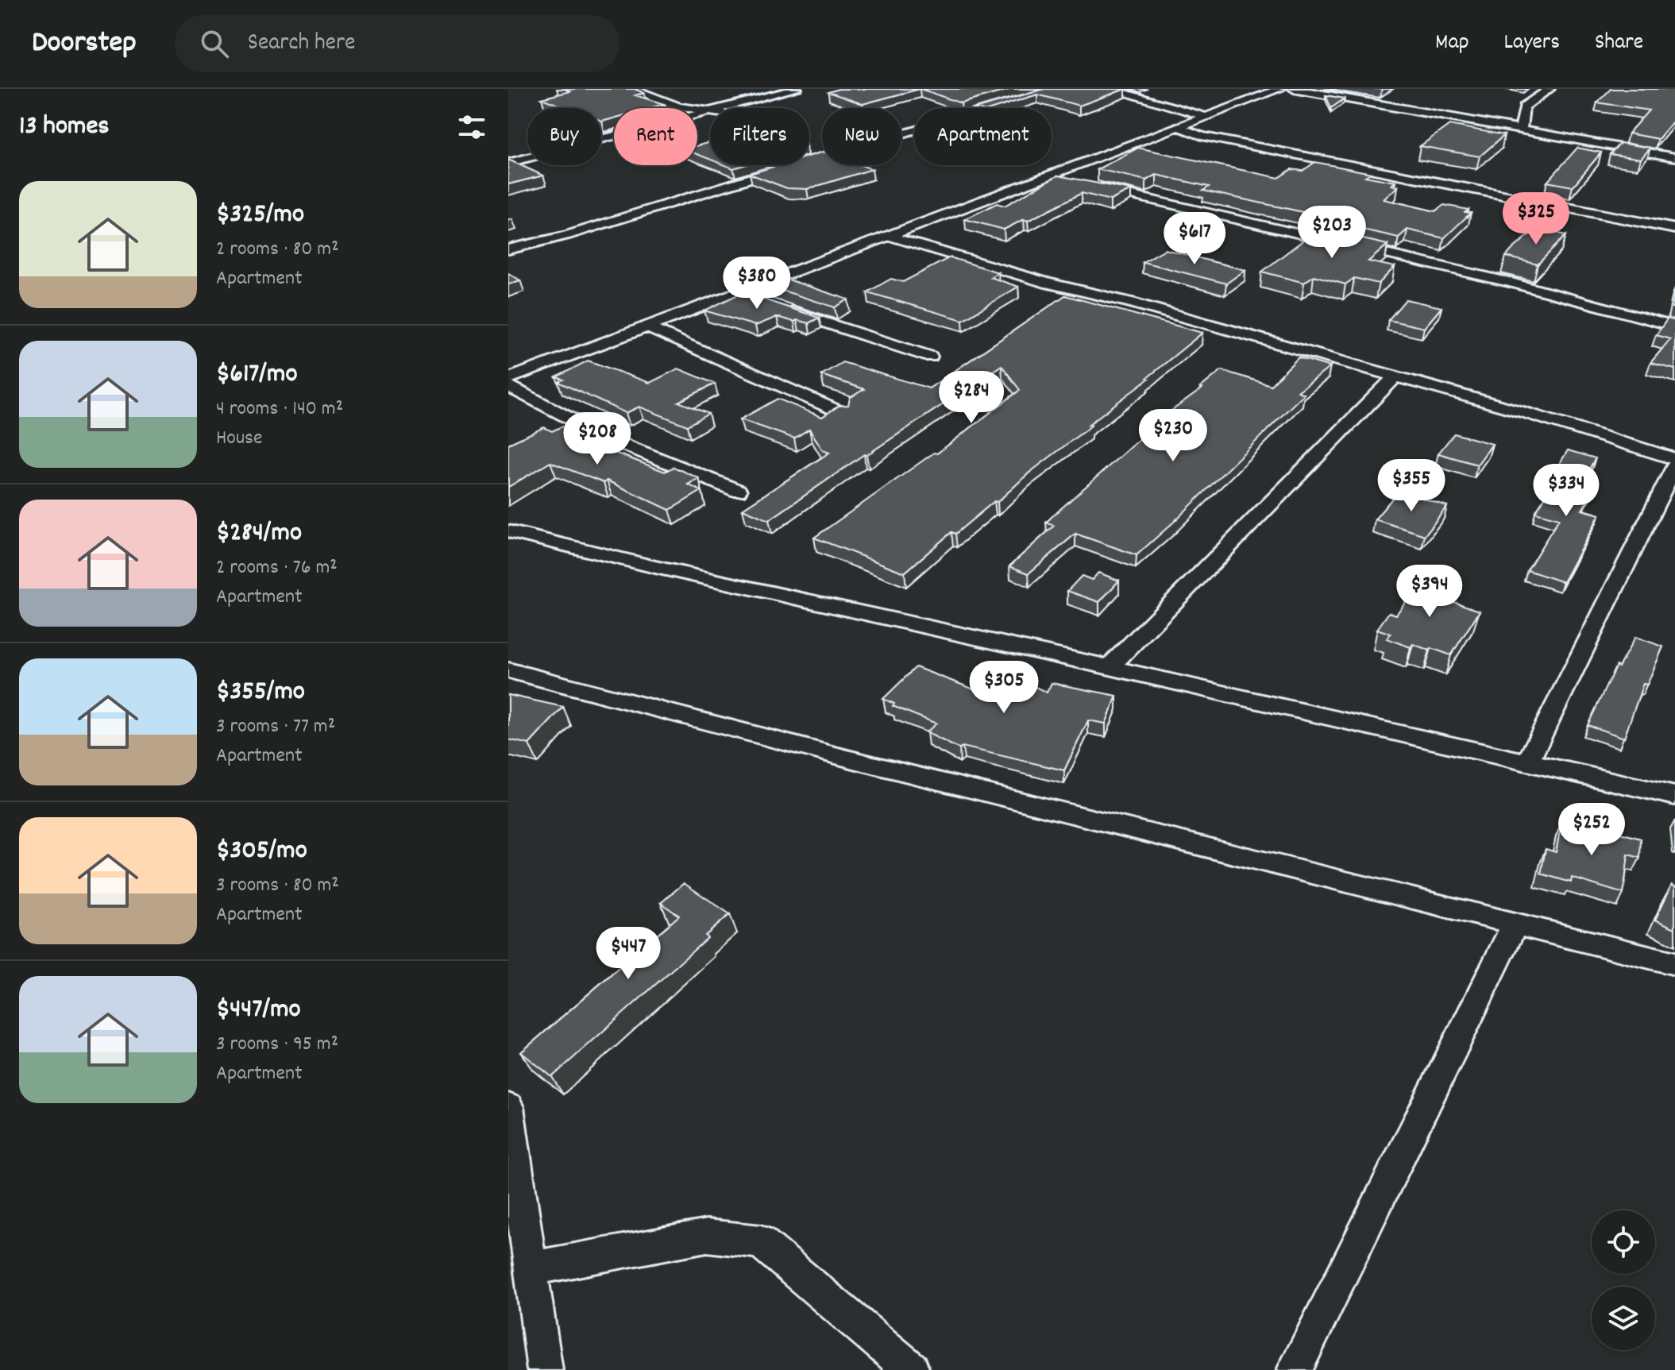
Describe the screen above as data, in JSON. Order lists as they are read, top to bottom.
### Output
{
  "page": {
    "header": "Doorstep",
    "search": "Search here",
    "nav": ["Map", "Layers", "Share"],
    "heading": "13 homes",
    "chip": [
      "Buy",
      "Rent",
      "Filters",
      "New",
      "Apartment"
    ],
    "list": [
      {
        "name": "$325/mo",
        "note": "2 rooms · 80 m² · Apartment"
      },
      {
        "name": "$617/mo",
        "note": "4 rooms · 140 m² · House"
      },
      {
        "name": "$284/mo",
        "note": "2 rooms · 76 m² · Apartment"
      },
      {
        "name": "$355/mo",
        "note": "3 rooms · 77 m² · Apartment"
      },
      {
        "name": "$305/mo",
        "note": "3 rooms · 80 m² · Apartment"
      },
      {
        "name": "$447/mo",
        "note": "3 rooms · 95 m² · Apartment"
      }
    ],
    "price": [
      "$325",
      "$203",
      "$617",
      "$380",
      "$284",
      "$230",
      "$208",
      "$355",
      "$334",
      "$394",
      "$305",
      "$252",
      "$447"
    ]
  }
}
